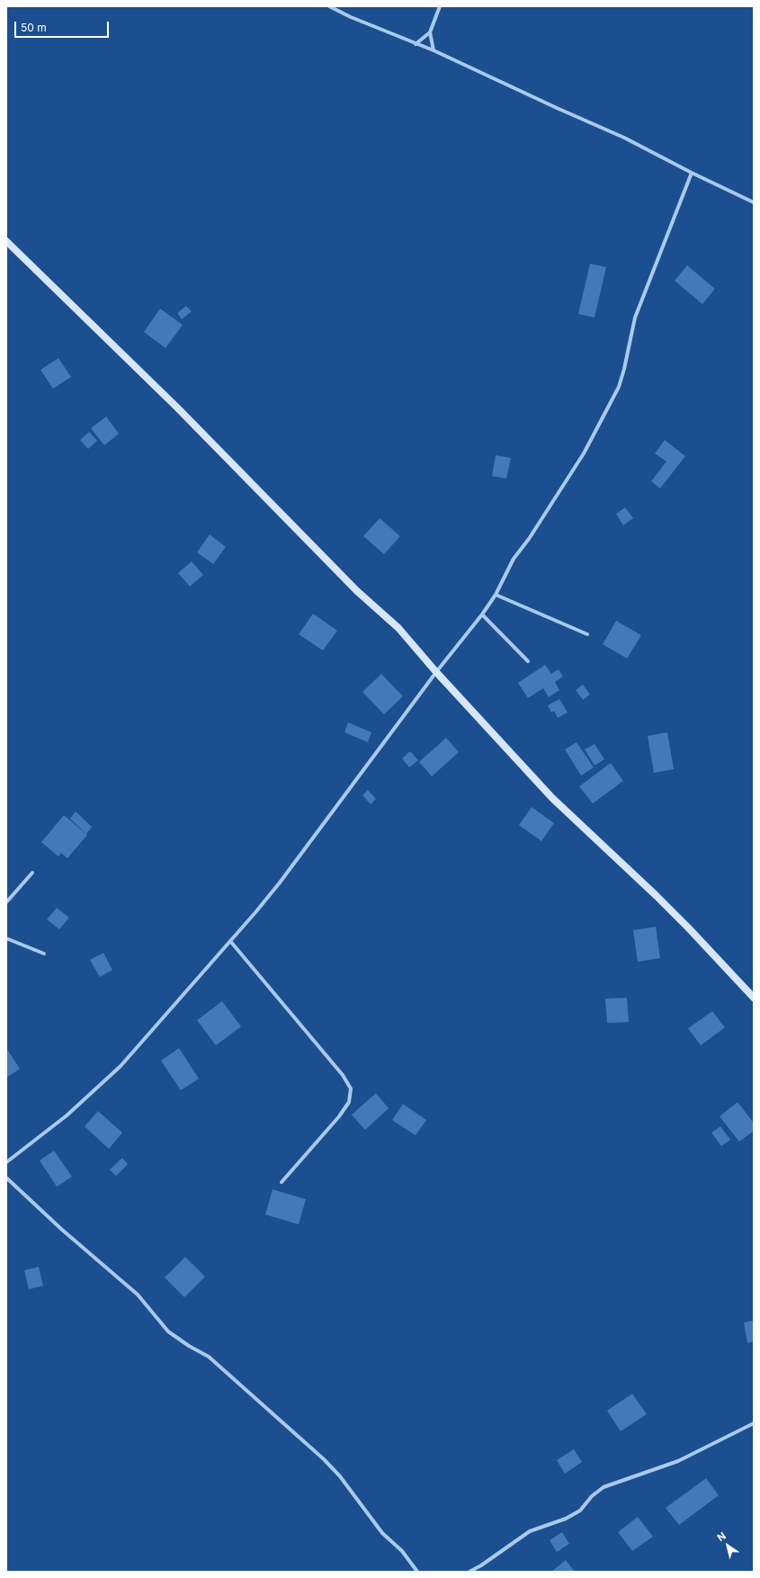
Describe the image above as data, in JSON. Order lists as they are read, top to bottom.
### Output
{
  "scale_bar": "50 m",
  "north": "top left"
}
